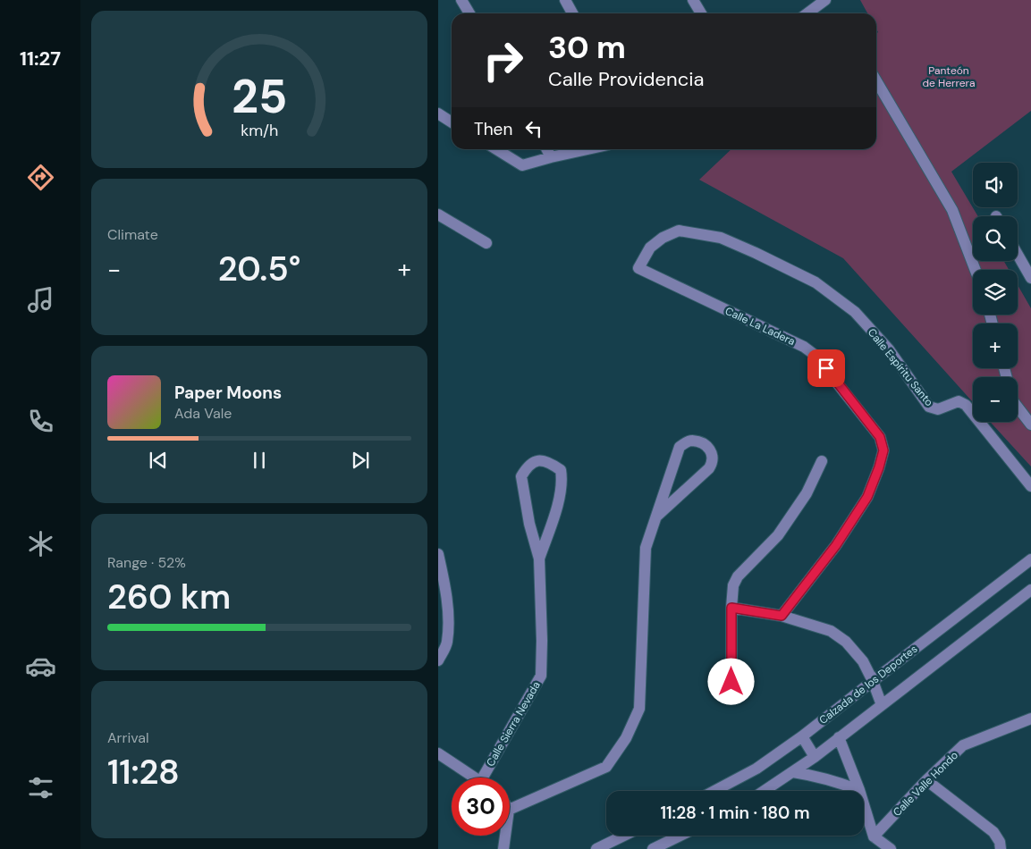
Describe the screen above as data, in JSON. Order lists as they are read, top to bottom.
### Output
{
  "streets": {
    "street": [
      "Calle La Ladera",
      "Calle Espíritu Santo",
      "Calzada de los Deportes",
      "Calle Sierra Nevada",
      "Calle Valle Hondo"
    ]
  },
  "crossings": [
    ["Calle La Ladera", "Calle Espíritu Santo"]
  ],
  "parks": ["Panteón de Herrera"],
  "page": {
    "tabs": "11:27",
    "turn": ["30 m", "Calle Providencia"],
    "then": "Then",
    "map_buttons": ["+", "−"],
    "tile": [
      "Climate",
      ["Range · 52%", "260 km"],
      ["Arrival", "11:28"]
    ],
    "heat": ["−", "20.5°", "+"],
    "song": ["Paper Moons", "Ada Vale"],
    "limit": "30",
    "trip": "11:28 · 1 min · 180 m",
    "gauge": ["25", "km/h"]
  }
}
